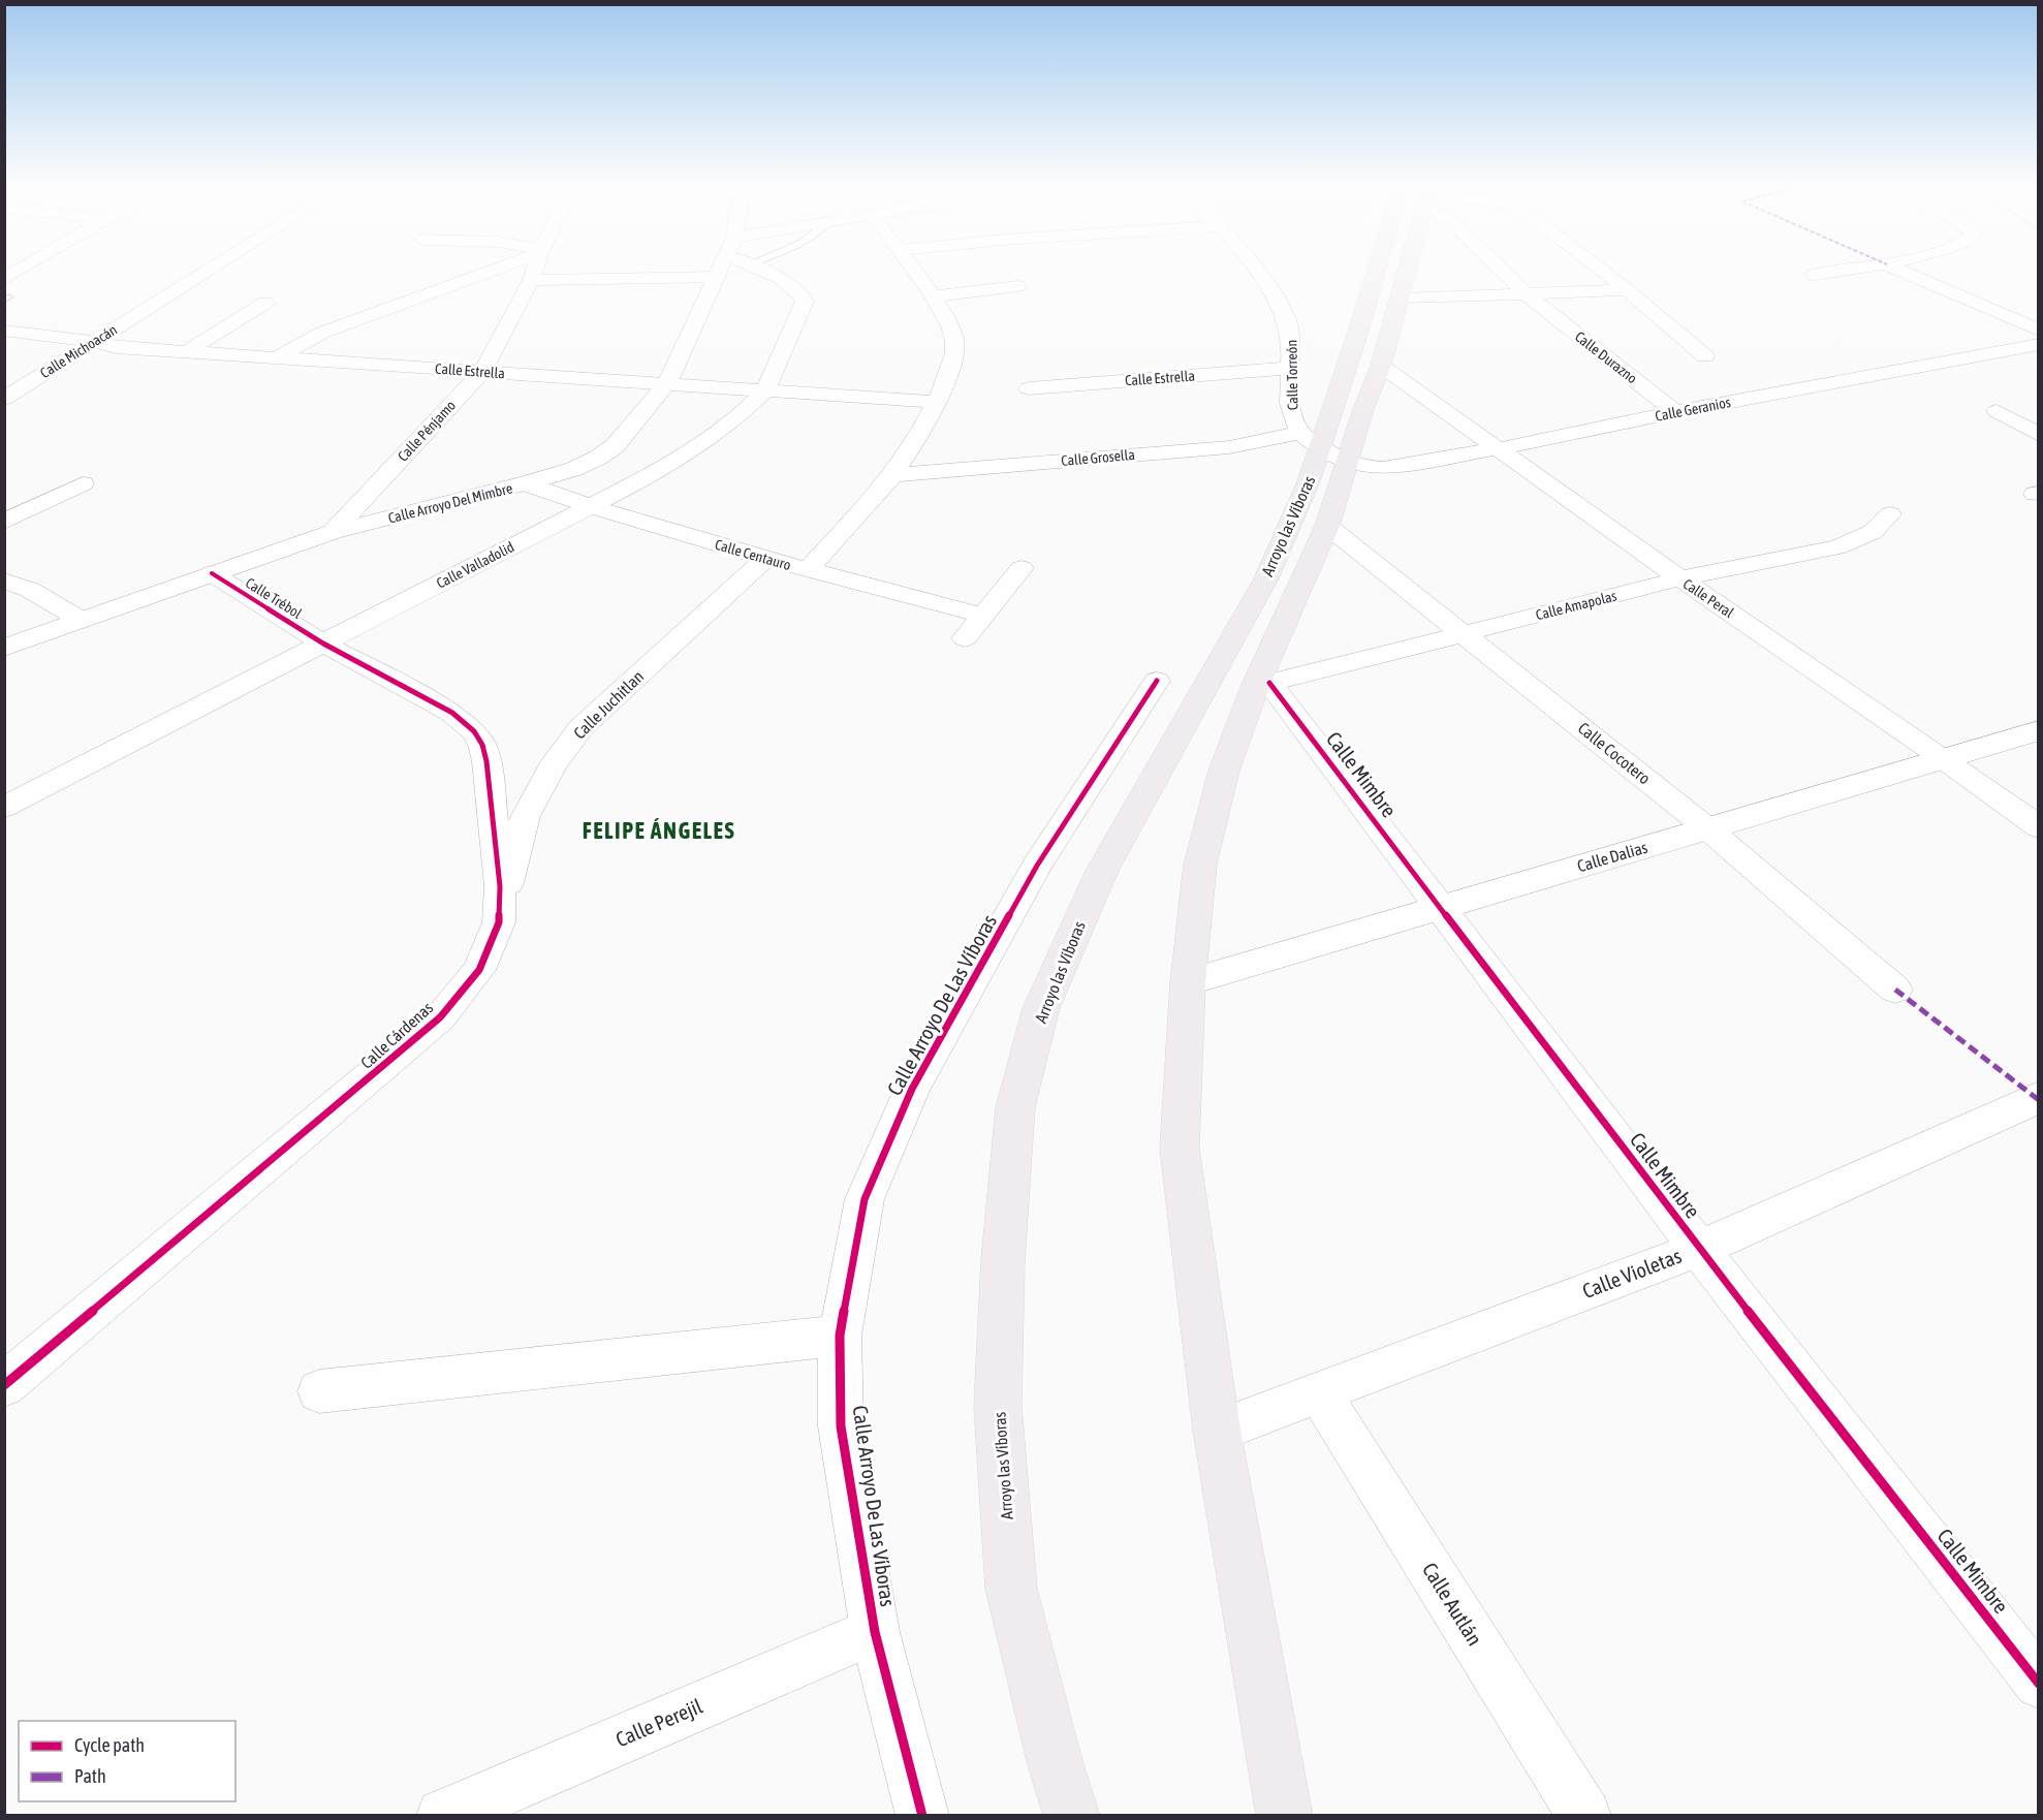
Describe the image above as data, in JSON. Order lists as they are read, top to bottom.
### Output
{
  "streets": {
    "main road": ["Arroyo las Víboras"],
    "street": [
      "Calle Michoacán",
      "Calle Durazno",
      "Calle Estrella",
      "Calle Torreón",
      "Calle Geranios",
      "Calle Pénjamo",
      "Calle Grosella",
      "Calle Arroyo Del Mimbre",
      "Calle Centauro",
      "Calle Valladolid",
      "Calle Trébol",
      "Calle Peral",
      "Calle Amapolas",
      "Calle Juchitlan",
      "Calle Cocotero",
      "Calle Mimbre",
      "Calle Dalias",
      "Calle Arroyo De Las Víboras",
      "Calle Cárdenas",
      "Calle Violetas",
      "Calle Autlán",
      "Calle Perejil"
    ]
  },
  "crossings": [
    ["Calle Michoacán", "Calle Estrella"],
    ["Calle Durazno", "Calle Geranios"],
    ["Calle Estrella", "Calle Torreón"],
    ["Calle Estrella", "Calle Pénjamo"],
    ["Calle Estrella", "Calle Arroyo Del Mimbre"],
    ["Calle Estrella", "Calle Valladolid"],
    ["Calle Torreón", "Calle Geranios"],
    ["Calle Torreón", "Calle Grosella"],
    ["Calle Torreón", "Arroyo las Víboras"],
    ["Calle Geranios", "Calle Grosella"],
    ["Calle Geranios", "Arroyo las Víboras"],
    ["Calle Geranios", "Calle Peral"],
    ["Calle Pénjamo", "Calle Arroyo Del Mimbre"],
    ["Calle Grosella", "Arroyo las Víboras"],
    ["Calle Arroyo Del Mimbre", "Calle Centauro"],
    ["Calle Arroyo Del Mimbre", "Calle Trébol"],
    ["Arroyo las Víboras", "Calle Peral"],
    ["Arroyo las Víboras", "Calle Amapolas"],
    ["Arroyo las Víboras", "Calle Cocotero"],
    ["Arroyo las Víboras", "Calle Mimbre"],
    ["Arroyo las Víboras", "Calle Dalias"],
    ["Arroyo las Víboras", "Calle Violetas"],
    ["Calle Centauro", "Calle Valladolid"],
    ["Calle Centauro", "Calle Juchitlan"],
    ["Calle Valladolid", "Calle Trébol"],
    ["Calle Valladolid", "Calle Cárdenas"],
    ["Calle Trébol", "Calle Cárdenas"],
    ["Calle Peral", "Calle Amapolas"],
    ["Calle Peral", "Calle Dalias"],
    ["Calle Amapolas", "Calle Cocotero"],
    ["Calle Amapolas", "Calle Mimbre"],
    ["Calle Juchitlan", "Calle Cárdenas"],
    ["Calle Cocotero", "Calle Dalias"],
    ["Calle Mimbre", "Calle Dalias"],
    ["Calle Mimbre", "Calle Violetas"],
    ["Calle Arroyo De Las Víboras", "Calle Perejil"],
    ["Calle Violetas", "Calle Autlán"]
  ],
  "districts": ["FELIPE ÁNGELES"],
  "legend": ["Cycle path", "Path"]
}
